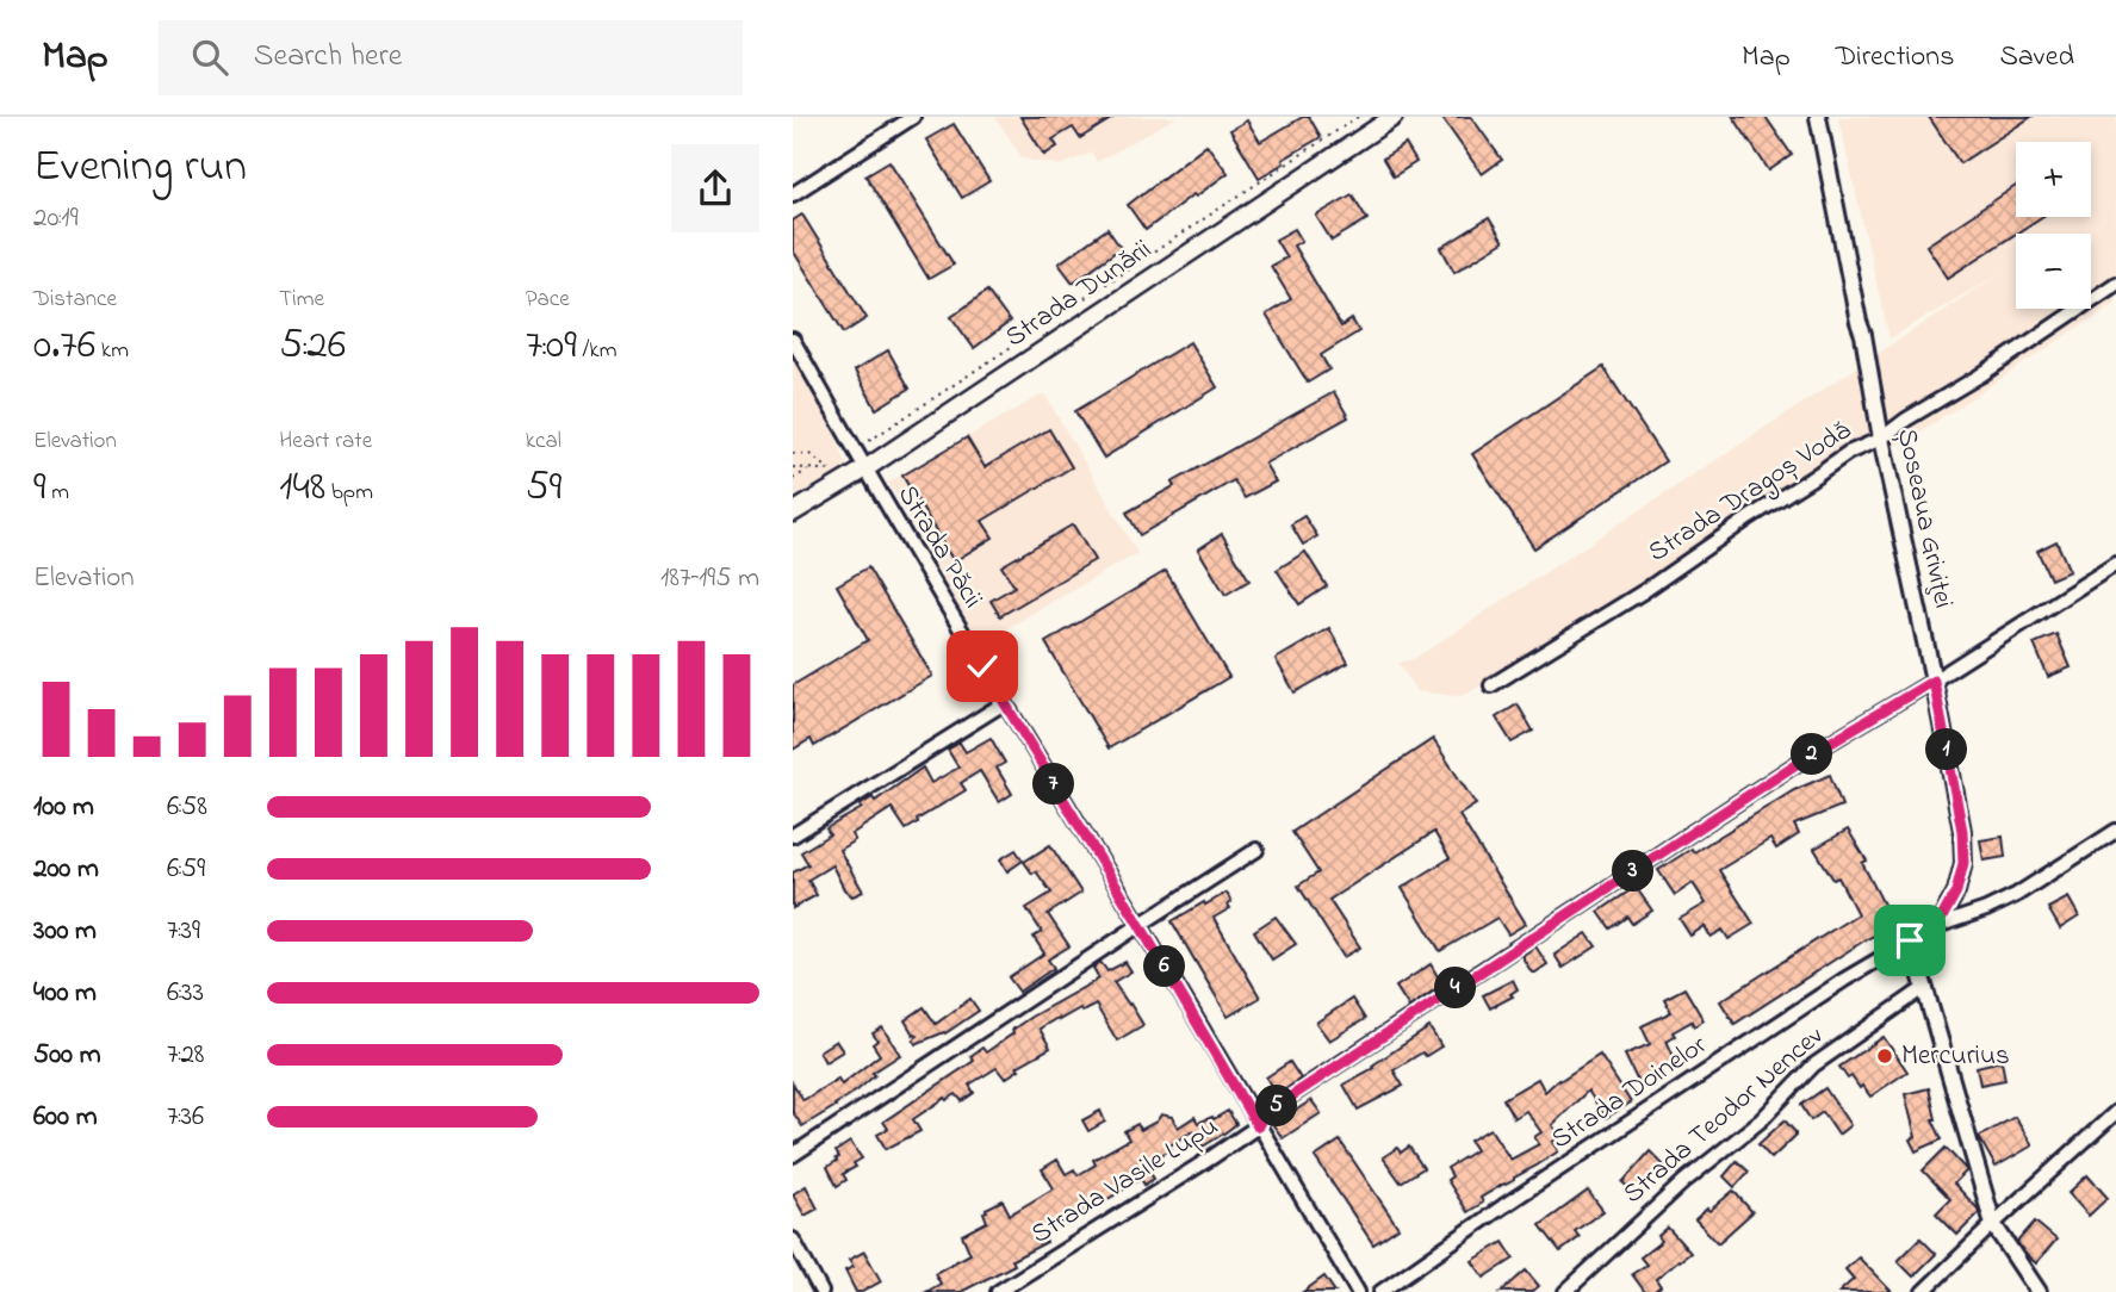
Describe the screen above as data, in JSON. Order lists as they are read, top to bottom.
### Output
{
  "streets": {
    "main road": ["Strada Dunării"],
    "street": [
      "Strada Dragoș Vodă",
      "Șoseaua Griviţei",
      "Strada Păcii",
      "Strada Doinelor",
      "Strada Teodor Nencev",
      "Strada Vasile Lupu"
    ]
  },
  "crossings": [
    ["Strada Dunării", "Strada Păcii"],
    ["Strada Dragoș Vodă", "Șoseaua Griviţei"],
    ["Șoseaua Griviţei", "Strada Vasile Lupu"],
    ["Strada Păcii", "Strada Vasile Lupu"]
  ],
  "places": ["Mercurius"],
  "page": {
    "header": "Map",
    "search": "Search here",
    "nav": ["Map", "Directions", "Saved"],
    "heading": ["Evening run", "20:19"],
    "map_buttons": ["+", "−"],
    "stats": [
      ["Distance", "0.76 km"],
      ["Time", "5:26"],
      ["Pace", "7:09 /km"],
      ["Elevation", "9 m"],
      ["Heart rate", "148 bpm"],
      ["kcal", "59"]
    ],
    "chart": ["Elevation", "187–195 m"],
    "pins": [
      "1",
      "2",
      "7",
      "3",
      "6",
      "4",
      "5"
    ],
    "list": [
      {
        "name": "100 m",
        "note": "6:58"
      },
      {
        "name": "200 m",
        "note": "6:59"
      },
      {
        "name": "300 m",
        "note": "7:39"
      },
      {
        "name": "400 m",
        "note": "6:33"
      },
      {
        "name": "500 m",
        "note": "7:28"
      },
      {
        "name": "600 m",
        "note": "7:36"
      }
    ]
  }
}
